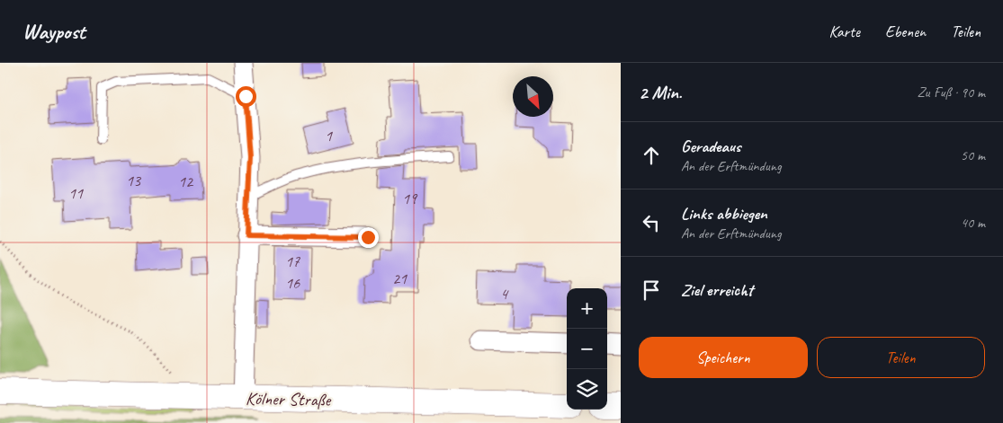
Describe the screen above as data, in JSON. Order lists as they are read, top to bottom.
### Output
{
  "streets": {
    "main road": ["Kölner Straße"]
  },
  "house_numbers": [
    "1",
    "13",
    "12",
    "11",
    "19",
    "17",
    "21",
    "16",
    "4"
  ],
  "north": "bottom right",
  "page": {
    "header": "Waypost",
    "nav": ["Karte", "Ebenen", "Teilen"],
    "heading": ["2 Min.", "Zu Fuß · 90 m"],
    "list": [
      ["Geradeaus", "An der Erftmündung", "50 m"],
      ["Links abbiegen", "An der Erftmündung", "40 m"],
      "Ziel erreicht"
    ],
    "map_buttons": ["+", "−"],
    "buttons": ["Speichern", "Teilen"]
  }
}
